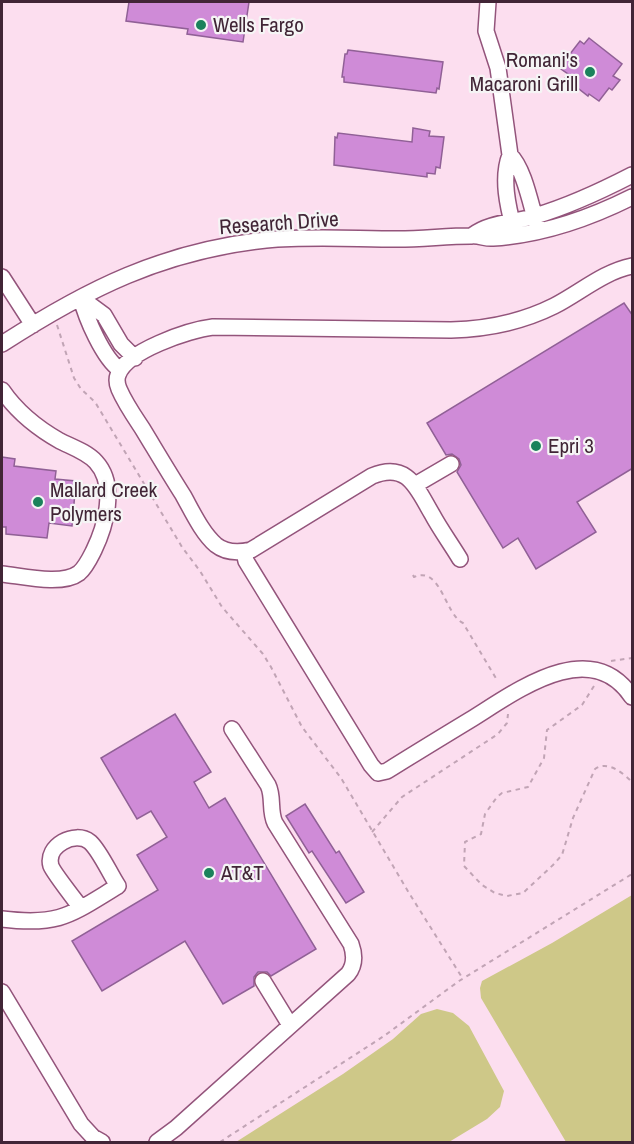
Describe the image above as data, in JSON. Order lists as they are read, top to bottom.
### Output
{
  "streets": {
    "street": ["Research Drive"]
  },
  "places": [
    "Wells Fargo",
    "Romani's Macaroni Grill",
    "Epri 3",
    "Mallard Creek Polymers",
    "AT&T"
  ]
}
